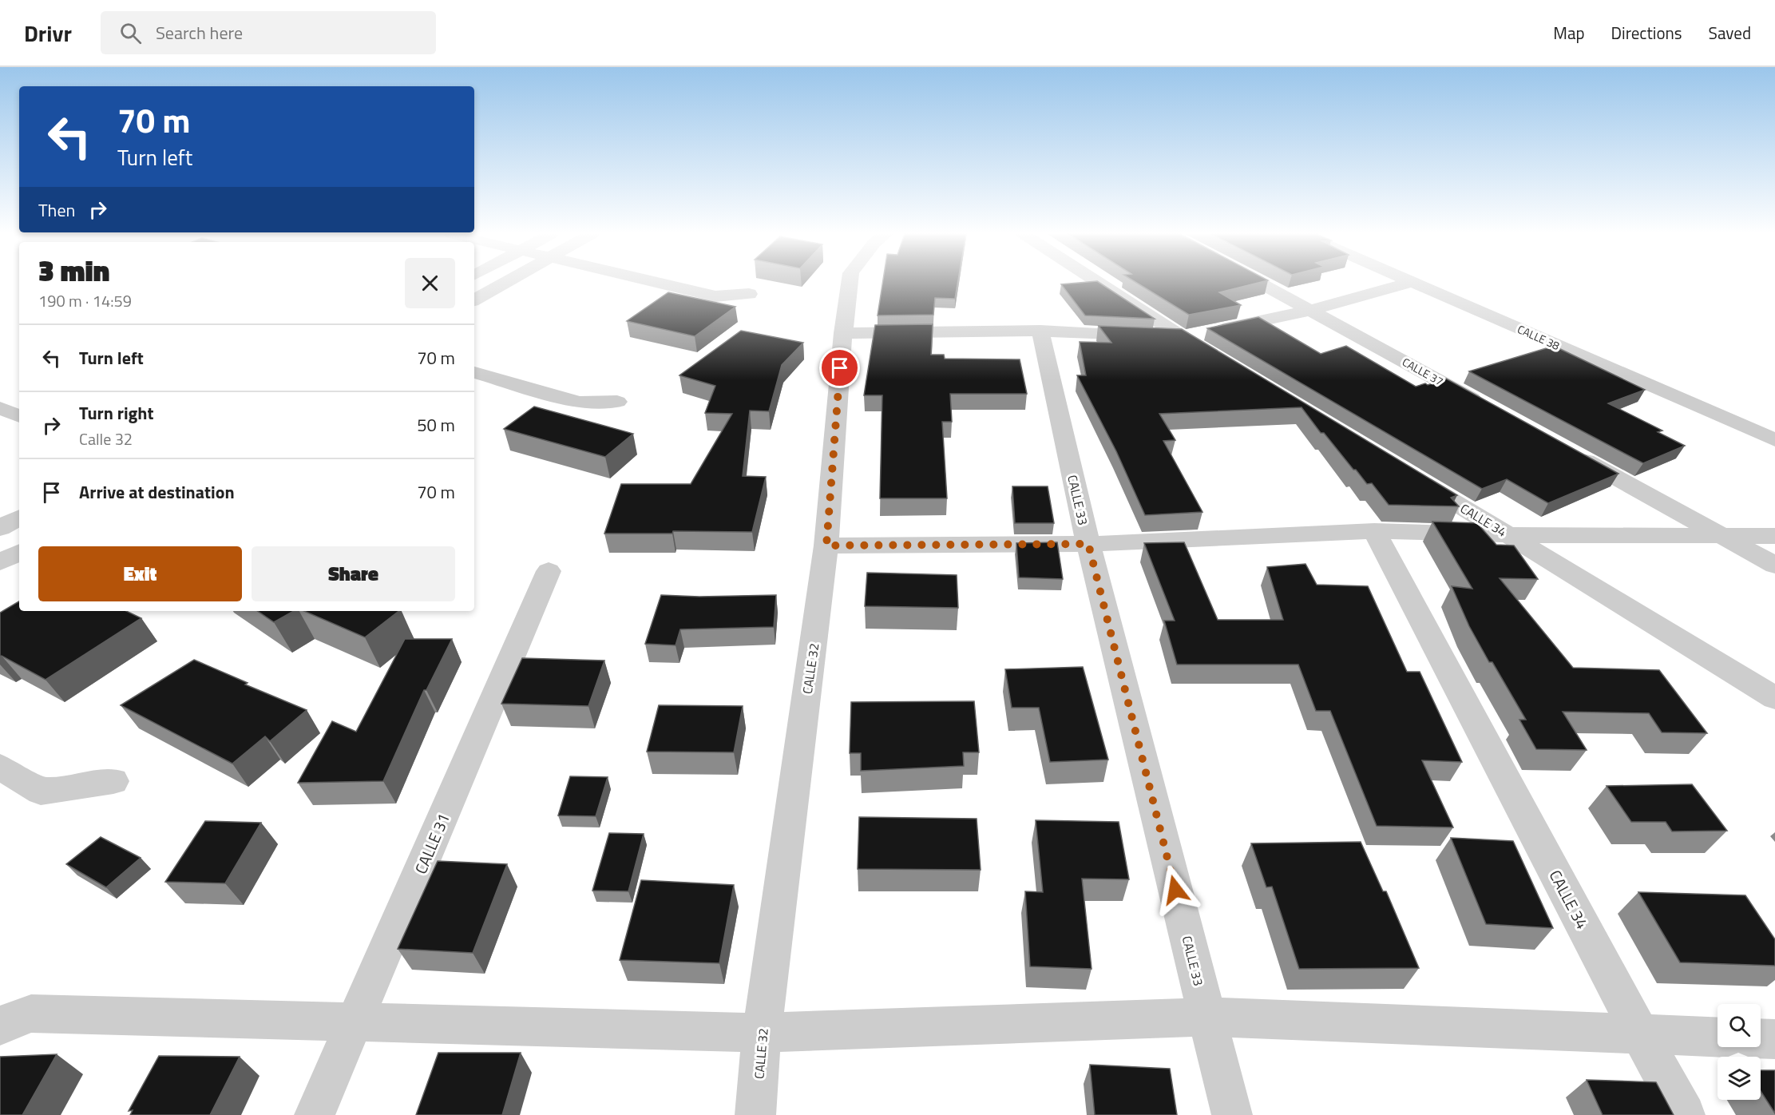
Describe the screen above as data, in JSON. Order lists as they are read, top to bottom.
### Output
{
  "streets": {
    "street": [
      "CALLE 38",
      "CALLE 37",
      "CALLE 33",
      "CALLE 34",
      "CALLE 32",
      "CALLE 31"
    ]
  },
  "page": {
    "header": "Drivr",
    "search": "Search here",
    "nav": ["Map", "Directions", "Saved"],
    "turn": ["70 m", "Turn left"],
    "then": "Then",
    "heading": ["3 min", "190 m · 14:59"],
    "list": [
      {
        "name": "Turn left",
        "value": "70 m"
      },
      {
        "name": "Turn right",
        "note": "Calle 32",
        "value": "50 m"
      },
      {
        "name": "Arrive at destination",
        "value": "70 m"
      }
    ],
    "buttons": ["Exit", "Share"]
  }
}
